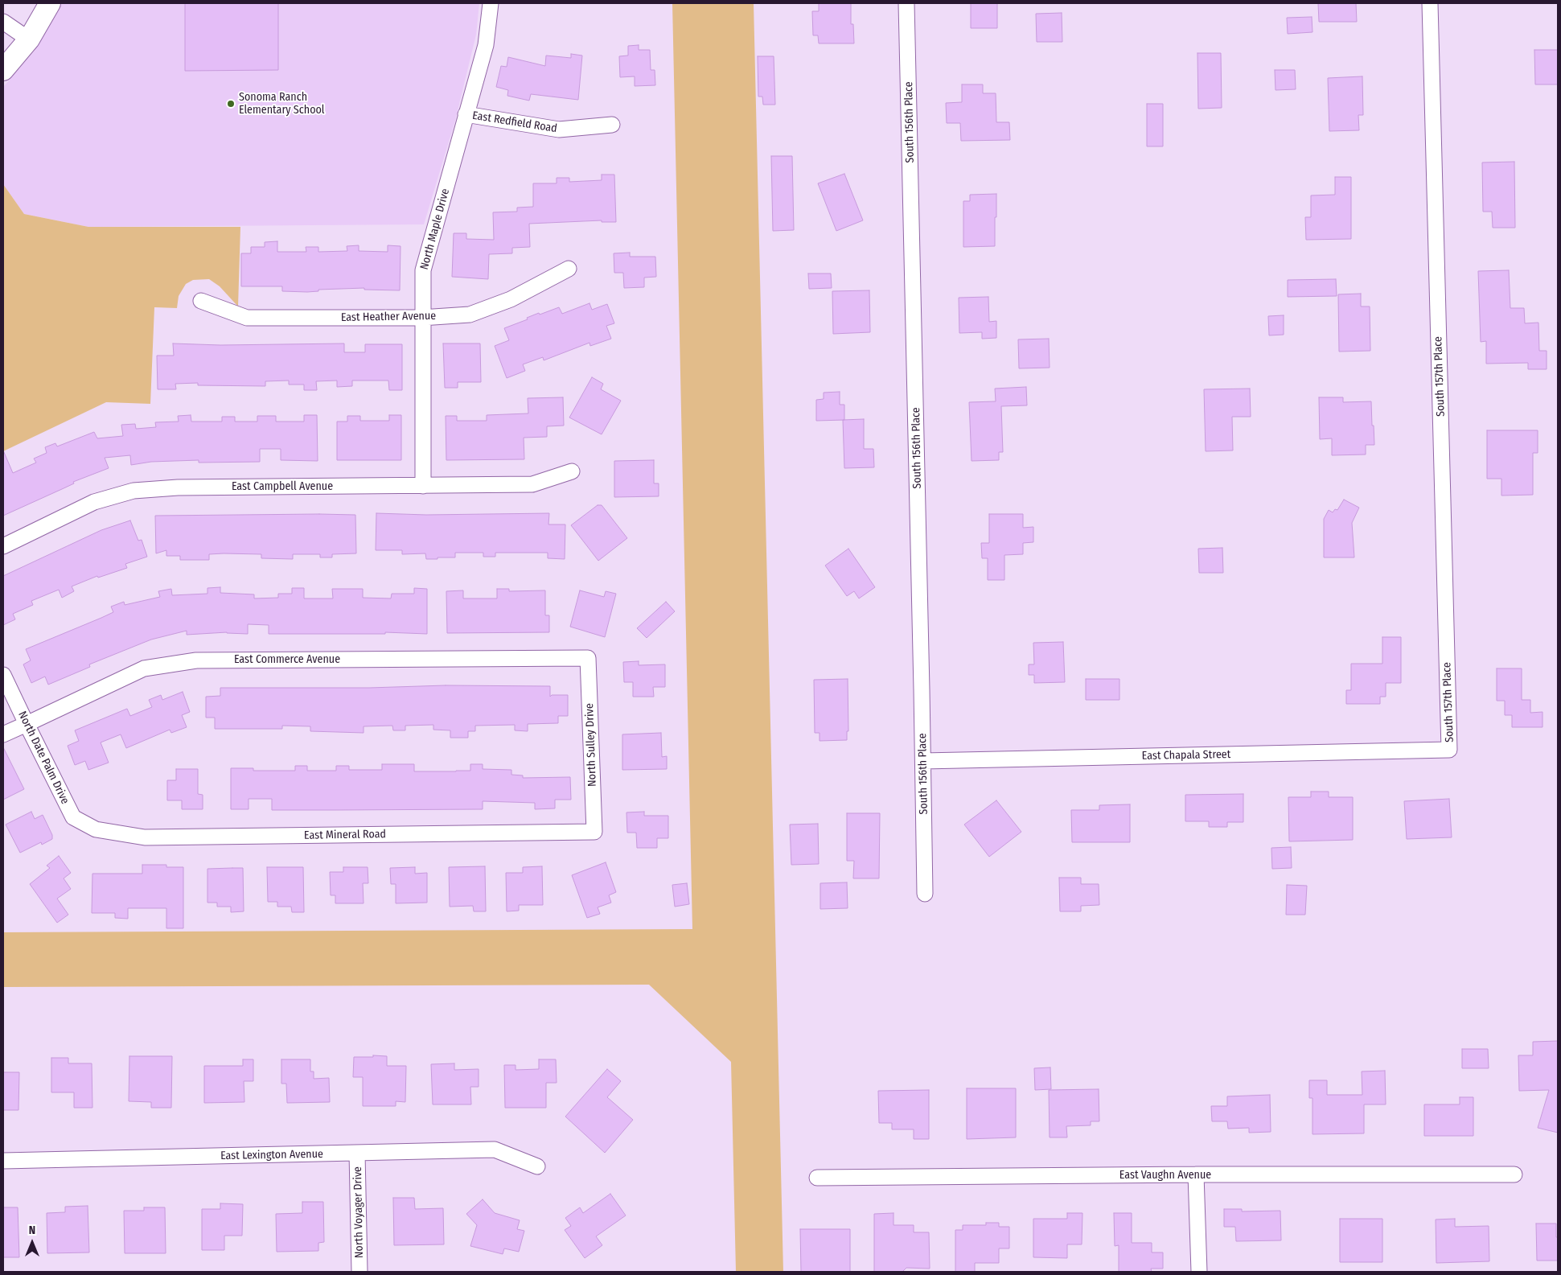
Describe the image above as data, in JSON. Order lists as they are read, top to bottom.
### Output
{
  "streets": {
    "street": [
      "East Redfield Road",
      "South 156th Place",
      "North Maple Drive",
      "East Heather Avenue",
      "South 157th Place",
      "East Campbell Avenue",
      "East Commerce Avenue",
      "North Sulley Drive",
      "East Chapala Street",
      "North Date Palm Drive",
      "East Mineral Road",
      "East Lexington Avenue",
      "East Vaughn Avenue",
      "North Voyager Drive"
    ]
  },
  "crossings": [
    ["East Redfield Road", "North Maple Drive"],
    ["South 156th Place", "East Chapala Street"],
    ["North Maple Drive", "East Heather Avenue"],
    ["North Maple Drive", "East Campbell Avenue"],
    ["South 157th Place", "East Chapala Street"],
    ["East Commerce Avenue", "North Sulley Drive"],
    ["East Commerce Avenue", "North Date Palm Drive"],
    ["North Sulley Drive", "East Mineral Road"],
    ["North Date Palm Drive", "East Mineral Road"],
    ["East Lexington Avenue", "North Voyager Drive"]
  ],
  "places": ["Sonoma Ranch Elementary School"],
  "north": "top"
}
